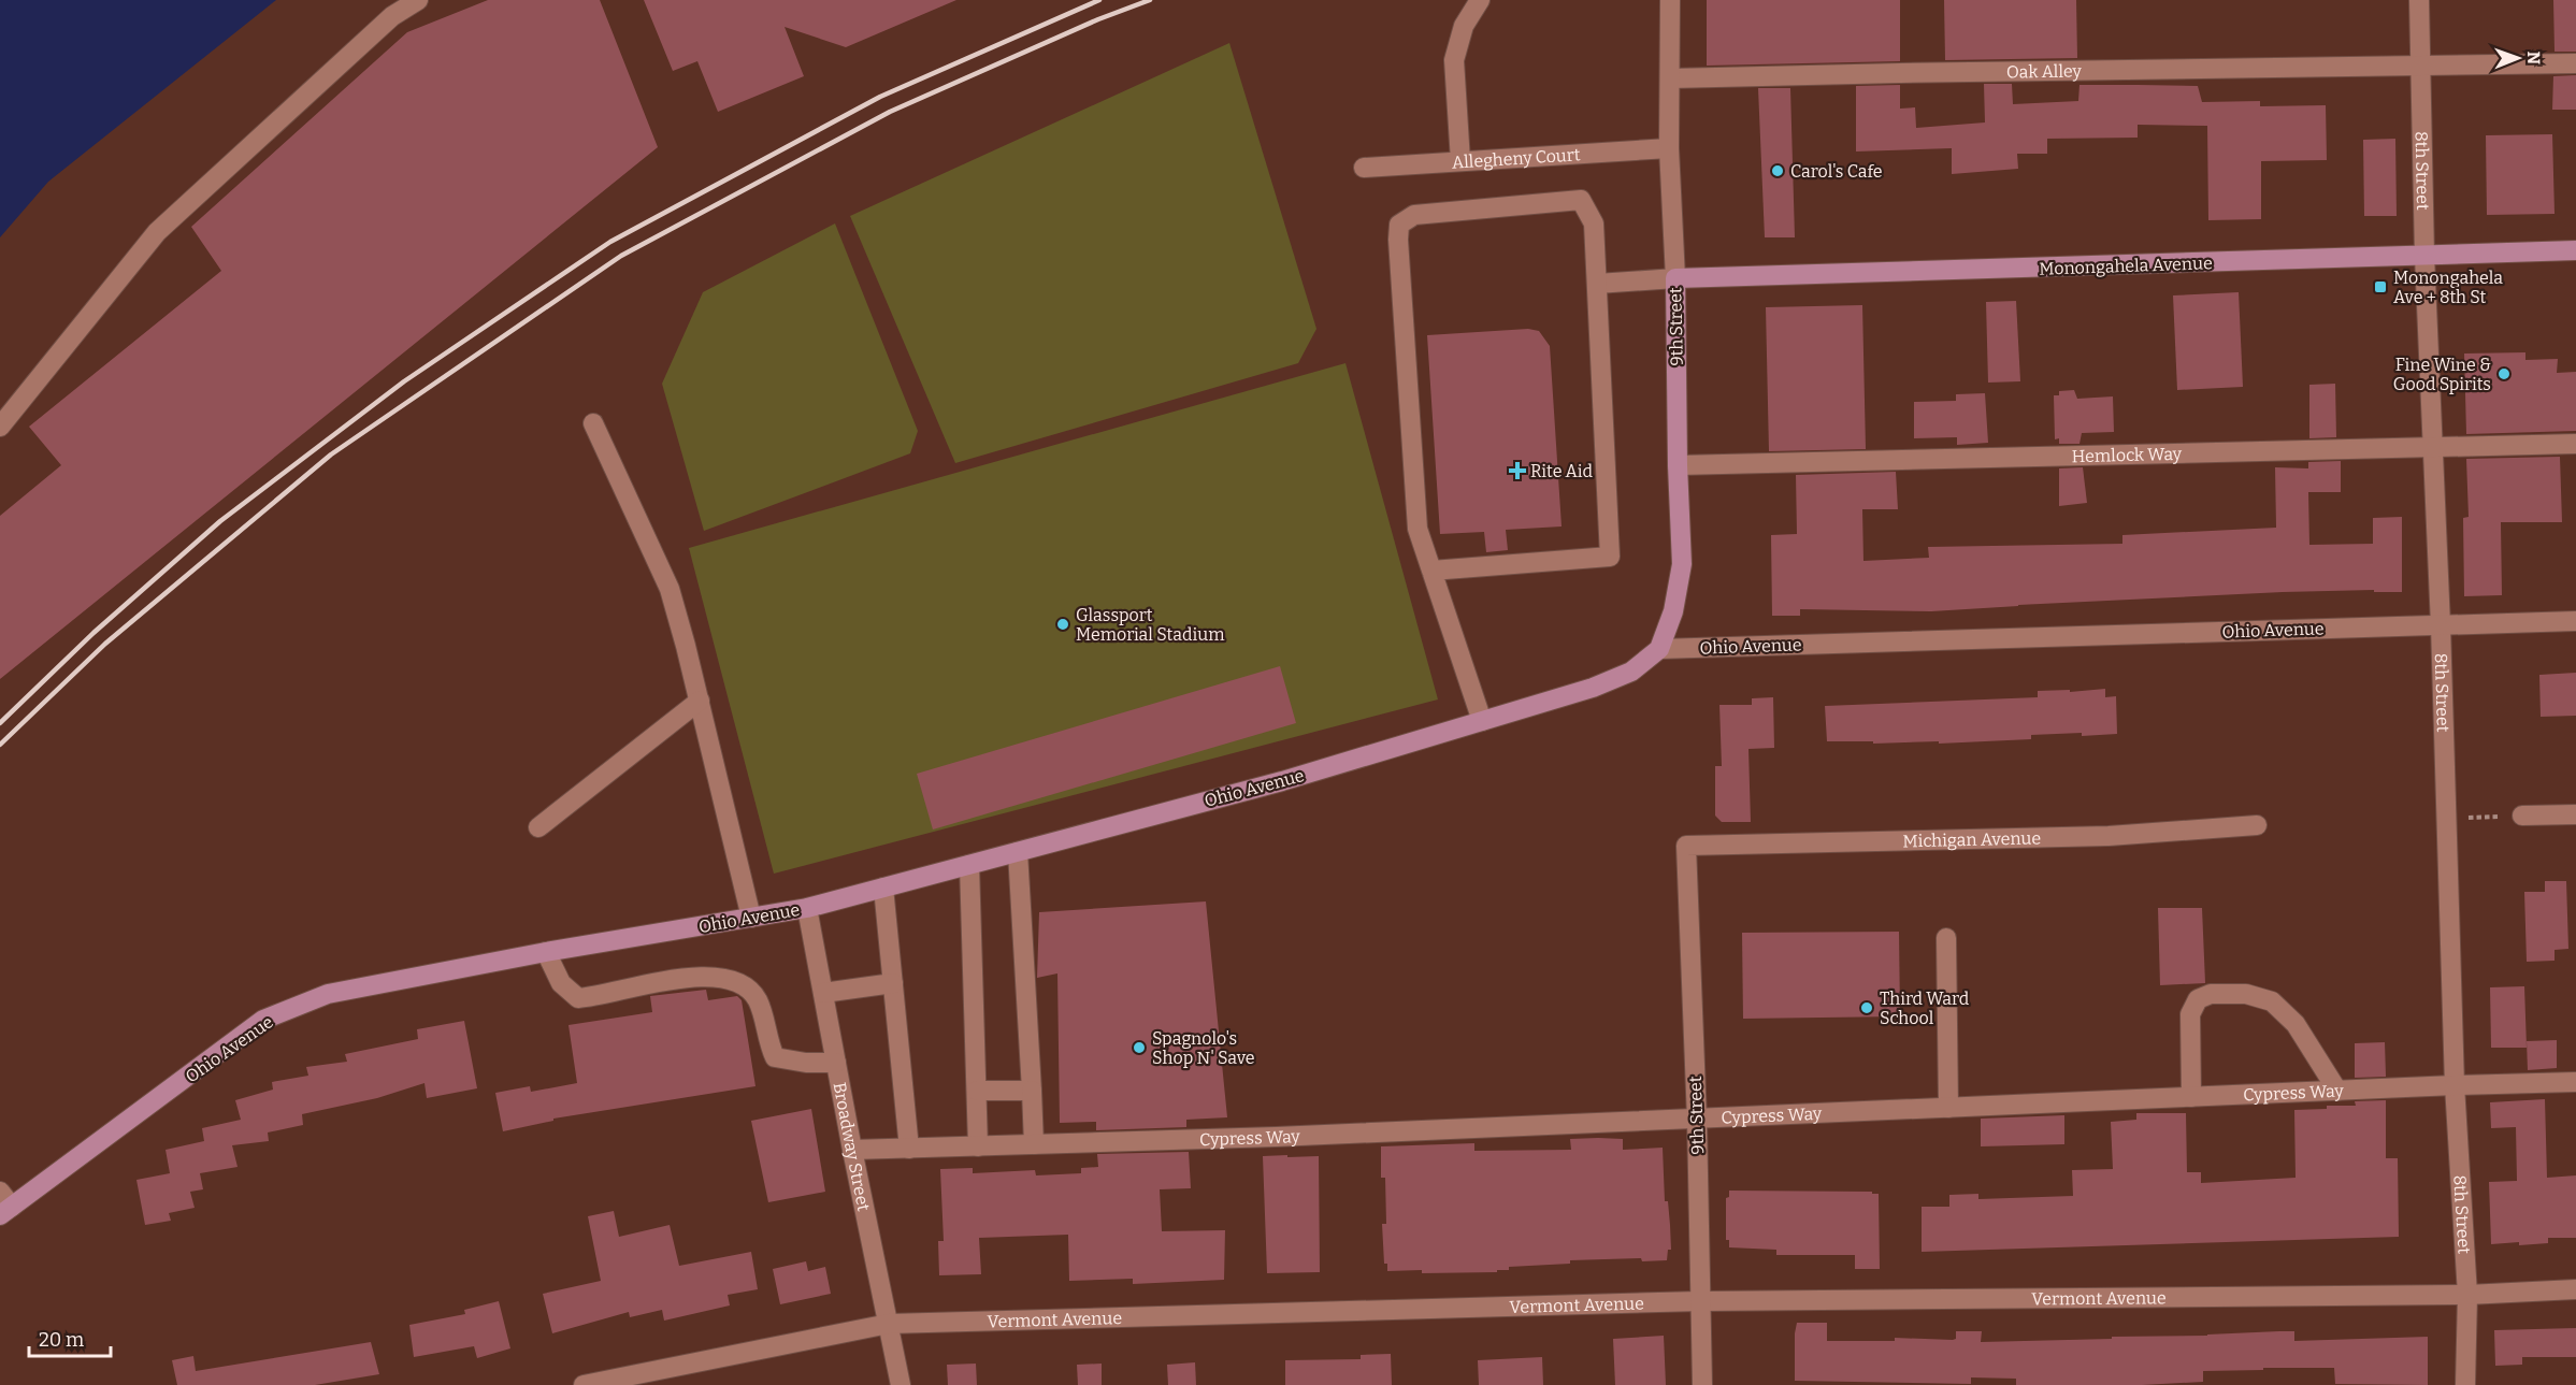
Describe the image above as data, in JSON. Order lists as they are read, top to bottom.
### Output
{
  "streets": {
    "main road": ["Monongahela Avenue", "9th Street", "Ohio Avenue"],
    "street": [
      "Oak Alley",
      "Allegheny Court",
      "8th Street",
      "Hemlock Way",
      "Michigan Avenue",
      "Cypress Way",
      "Broadway Street",
      "Vermont Avenue"
    ]
  },
  "crossings": [
    ["Oak Alley", "8th Street"],
    ["Oak Alley", "9th Street"],
    ["Allegheny Court", "9th Street"],
    ["8th Street", "Monongahela Avenue"],
    ["8th Street", "Hemlock Way"],
    ["8th Street", "Ohio Avenue"],
    ["8th Street", "Cypress Way"],
    ["8th Street", "Vermont Avenue"],
    ["Monongahela Avenue", "9th Street"],
    ["9th Street", "Hemlock Way"],
    ["9th Street", "Ohio Avenue"],
    ["9th Street", "Michigan Avenue"],
    ["9th Street", "Cypress Way"],
    ["9th Street", "Vermont Avenue"],
    ["Ohio Avenue", "Broadway Street"],
    ["Cypress Way", "Broadway Street"],
    ["Broadway Street", "Vermont Avenue"]
  ],
  "places": {
    "other": [
      "Carol's Cafe",
      "Fine Wine & Good Spirits",
      "Glassport Memorial Stadium",
      "Third Ward School",
      "Spagnolo's Shop N' Save"
    ],
    "transit": ["Monongahela Ave + 8th St"],
    "health": ["Rite Aid"]
  },
  "scale_bar": "20 m",
  "north": "right"
}
